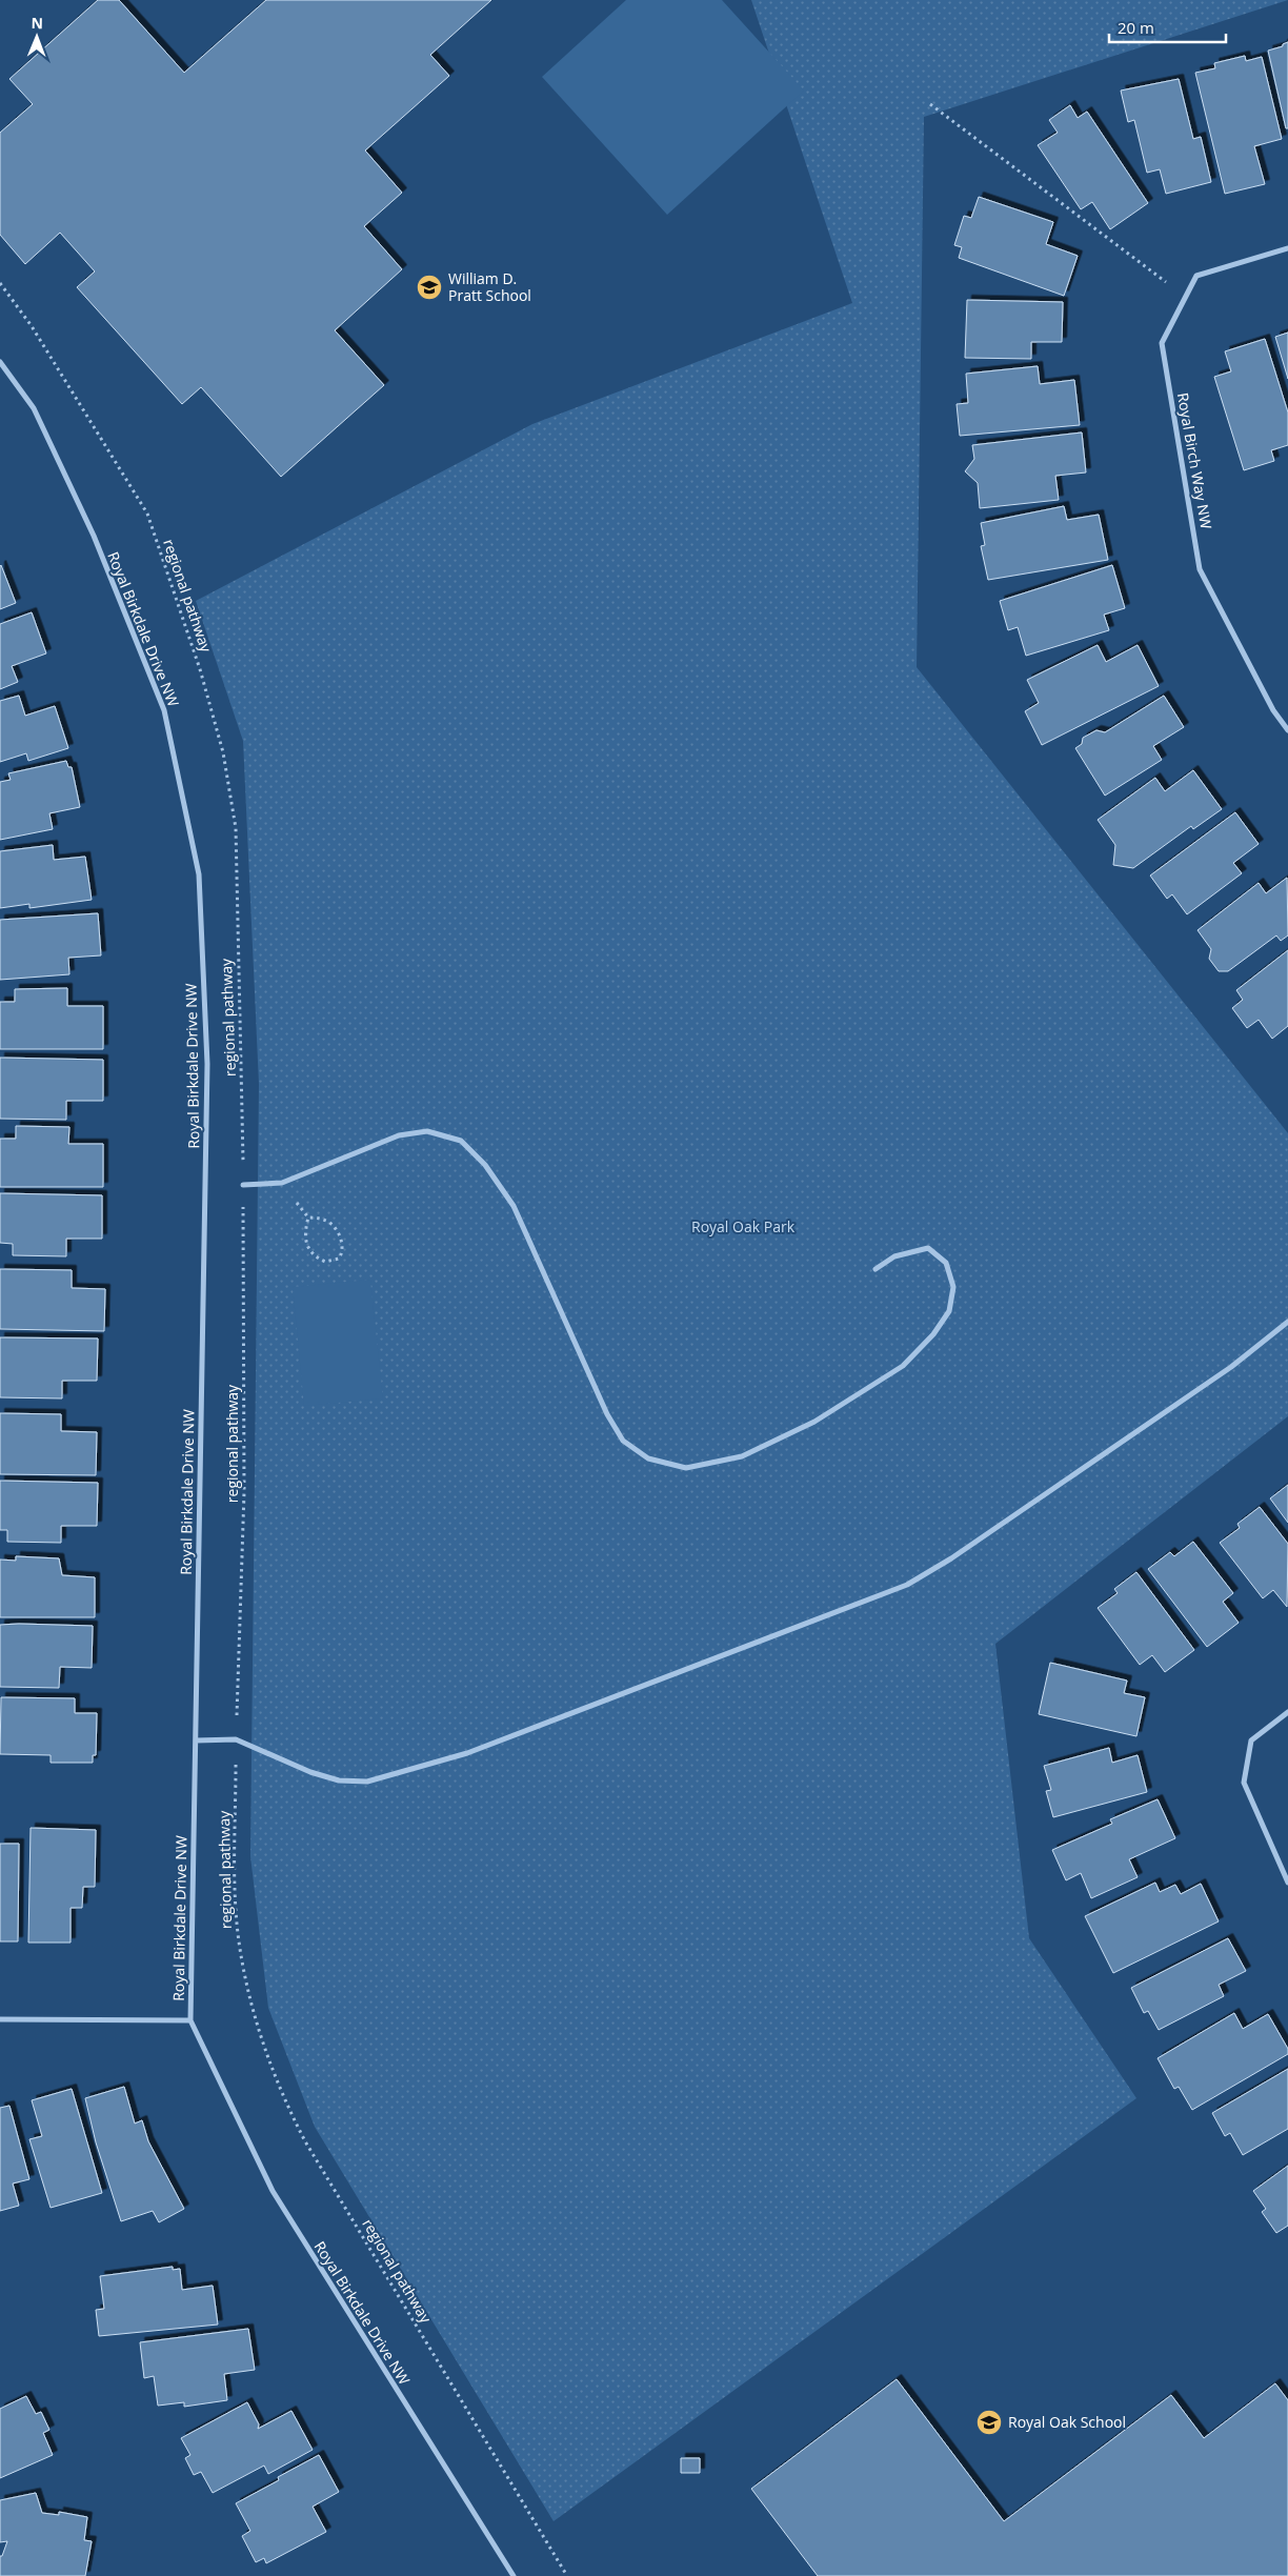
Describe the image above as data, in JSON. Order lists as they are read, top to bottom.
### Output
{
  "streets": {
    "street": ["Royal Birch Way NW", "Royal Birkdale Drive NW"],
    "path": ["regional pathway"]
  },
  "parks": ["Royal Oak Park"],
  "places": {
    "school or university": ["William D. Pratt School", "Royal Oak School"]
  },
  "scale_bar": "20 m",
  "north": "top"
}
